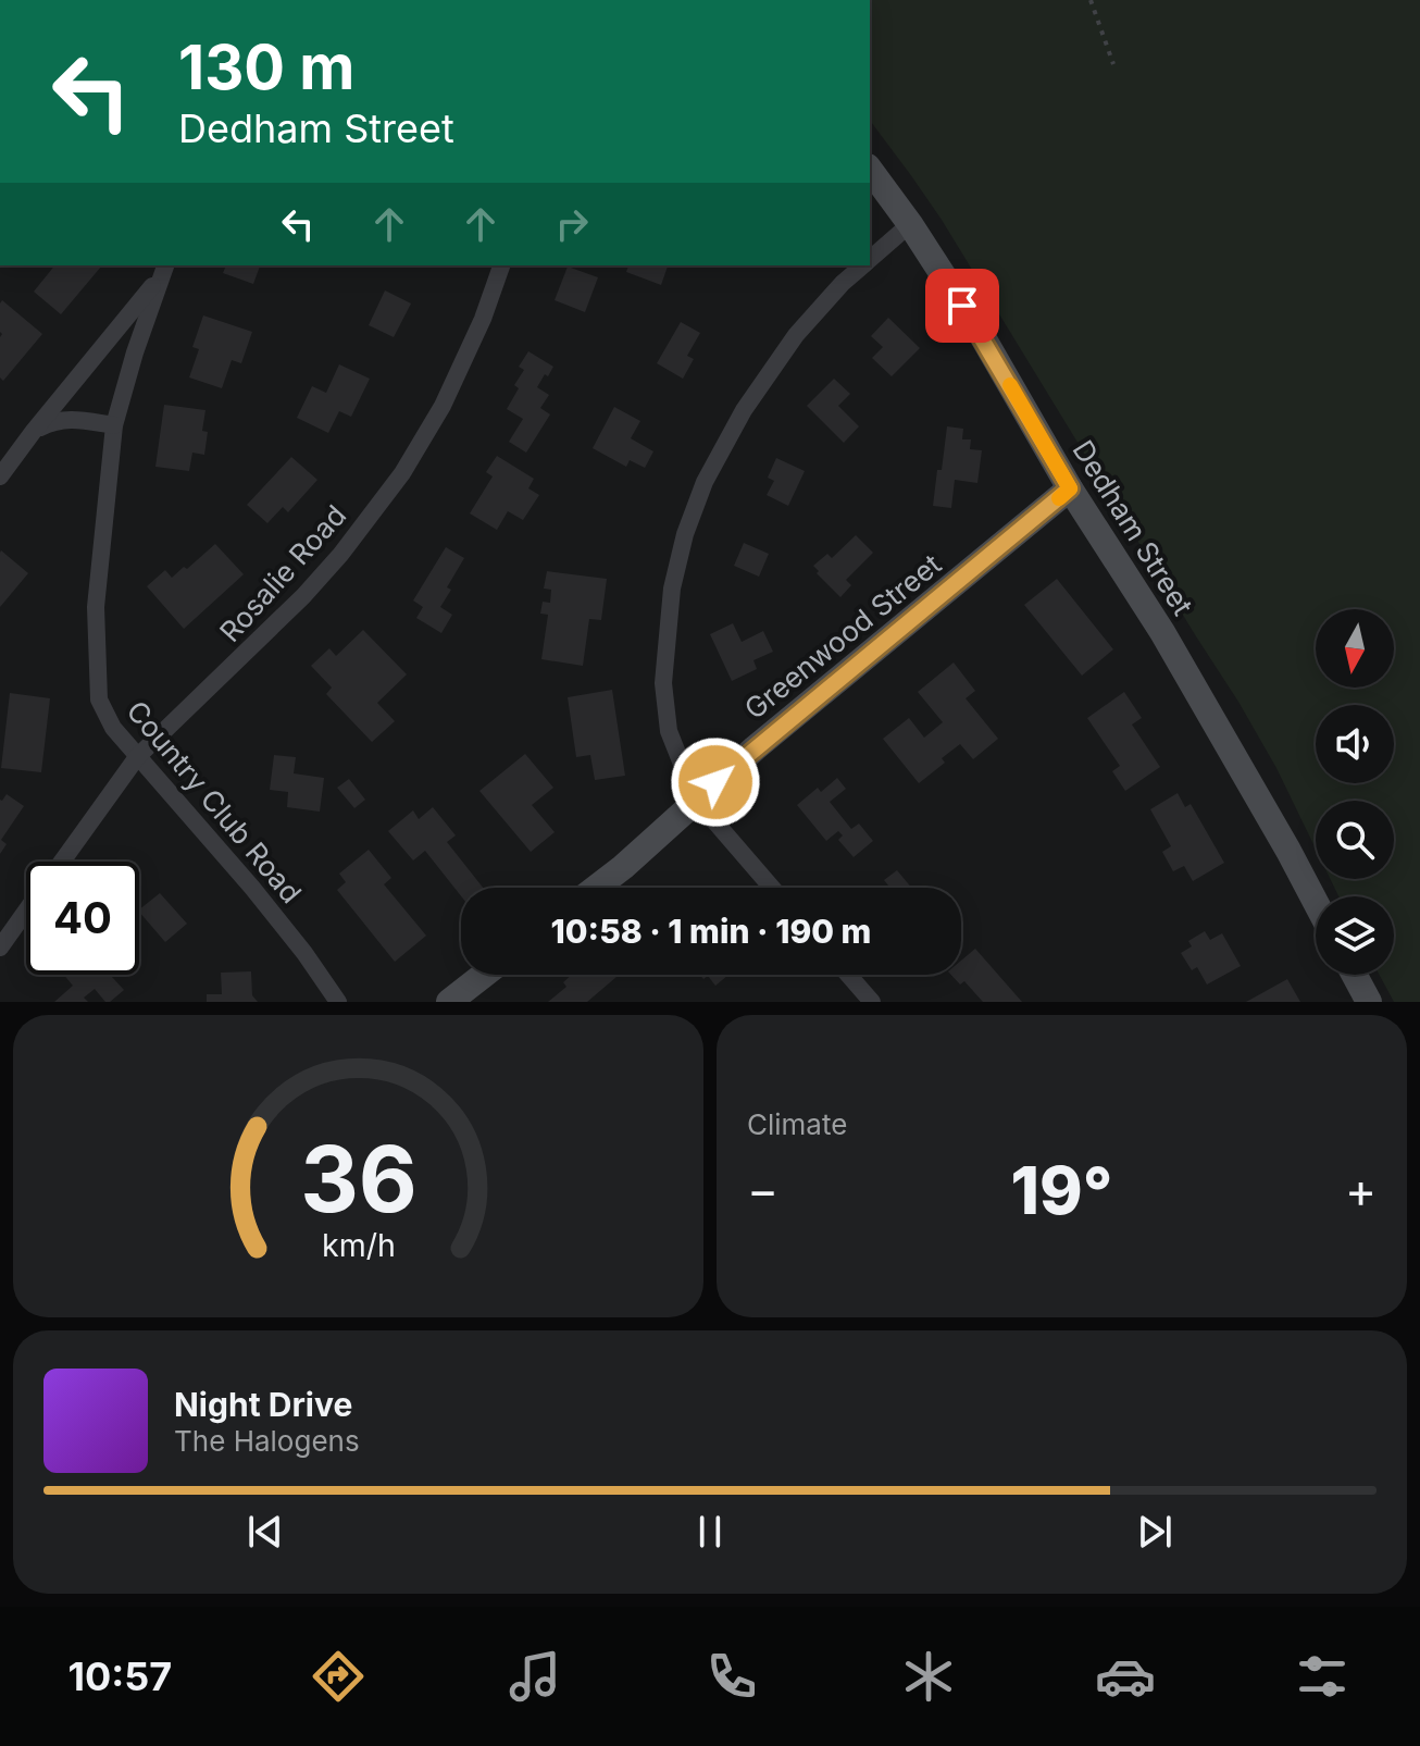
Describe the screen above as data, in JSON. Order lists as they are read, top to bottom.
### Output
{
  "streets": {
    "main road": ["Dedham Street", "Greenwood Street"],
    "street": ["Rosalie Road", "Country Club Road"]
  },
  "crossings": [
    ["Dedham Street", "Greenwood Street"],
    ["Rosalie Road", "Country Club Road"]
  ],
  "north": "bottom",
  "page": {
    "turn": ["130 m", "Dedham Street"],
    "limit": "40",
    "trip": "10:58 · 1 min · 190 m",
    "tile": "Climate",
    "heat": ["−", "19°", "+"],
    "song": ["Night Drive", "The Halogens"],
    "tabs": "10:57",
    "gauge": ["36", "km/h"]
  }
}
